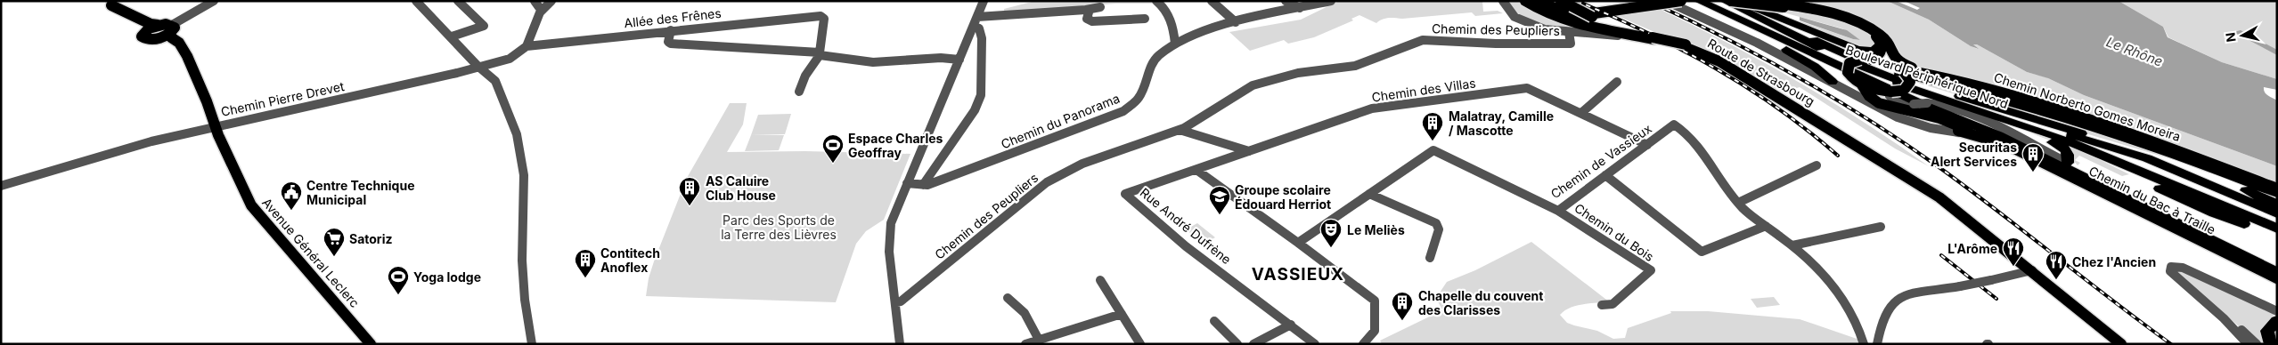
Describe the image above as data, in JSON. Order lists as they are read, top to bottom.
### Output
{
  "streets": {
    "highway": ["Boulevard Périphérique Nord"],
    "main road": [
      "Route de Strasbourg",
      "Chemin Norberto Gomes Moreira",
      "Chemin du Bac à Traille",
      "Avenue Général Leclerc"
    ],
    "street": [
      "Allée des Frênes",
      "Chemin des Peupliers",
      "Chemin des Villas",
      "Chemin Pierre Drevet",
      "Chemin du Panorama",
      "Chemin de Vassieux",
      "Rue André Dufrène",
      "Chemin du Bois"
    ]
  },
  "crossings": [
    ["Allée des Frênes", "Chemin Pierre Drevet"],
    ["Chemin des Villas", "Chemin de Vassieux"],
    ["Chemin des Villas", "Rue André Dufrène"],
    ["Chemin Pierre Drevet", "Avenue Général Leclerc"],
    ["Chemin de Vassieux", "Chemin du Bois"]
  ],
  "districts": ["VASSIEUX"],
  "water": ["Le Rhône"],
  "parks": ["Parc des Sports de la Terre des Lièvres"],
  "places": {
    "building": [
      "Malatray, Camille / Mascotte",
      "Securitas Alert Services",
      "AS Caluire Club House",
      "Contitech Anoflex",
      "Chapelle du couvent des Clarisses"
    ],
    "sports": ["Espace Charles Geoffray", "Yoga lodge"],
    "public building": ["Centre Technique Municipal"],
    "school or university": ["Groupe scolaire Édouard Herriot"],
    "theatre": ["Le Meliès"],
    "supermarket": ["Satoriz"],
    "restaurant": ["L'Arôme", "Chez l'Ancien"]
  },
  "north": "left"
}
